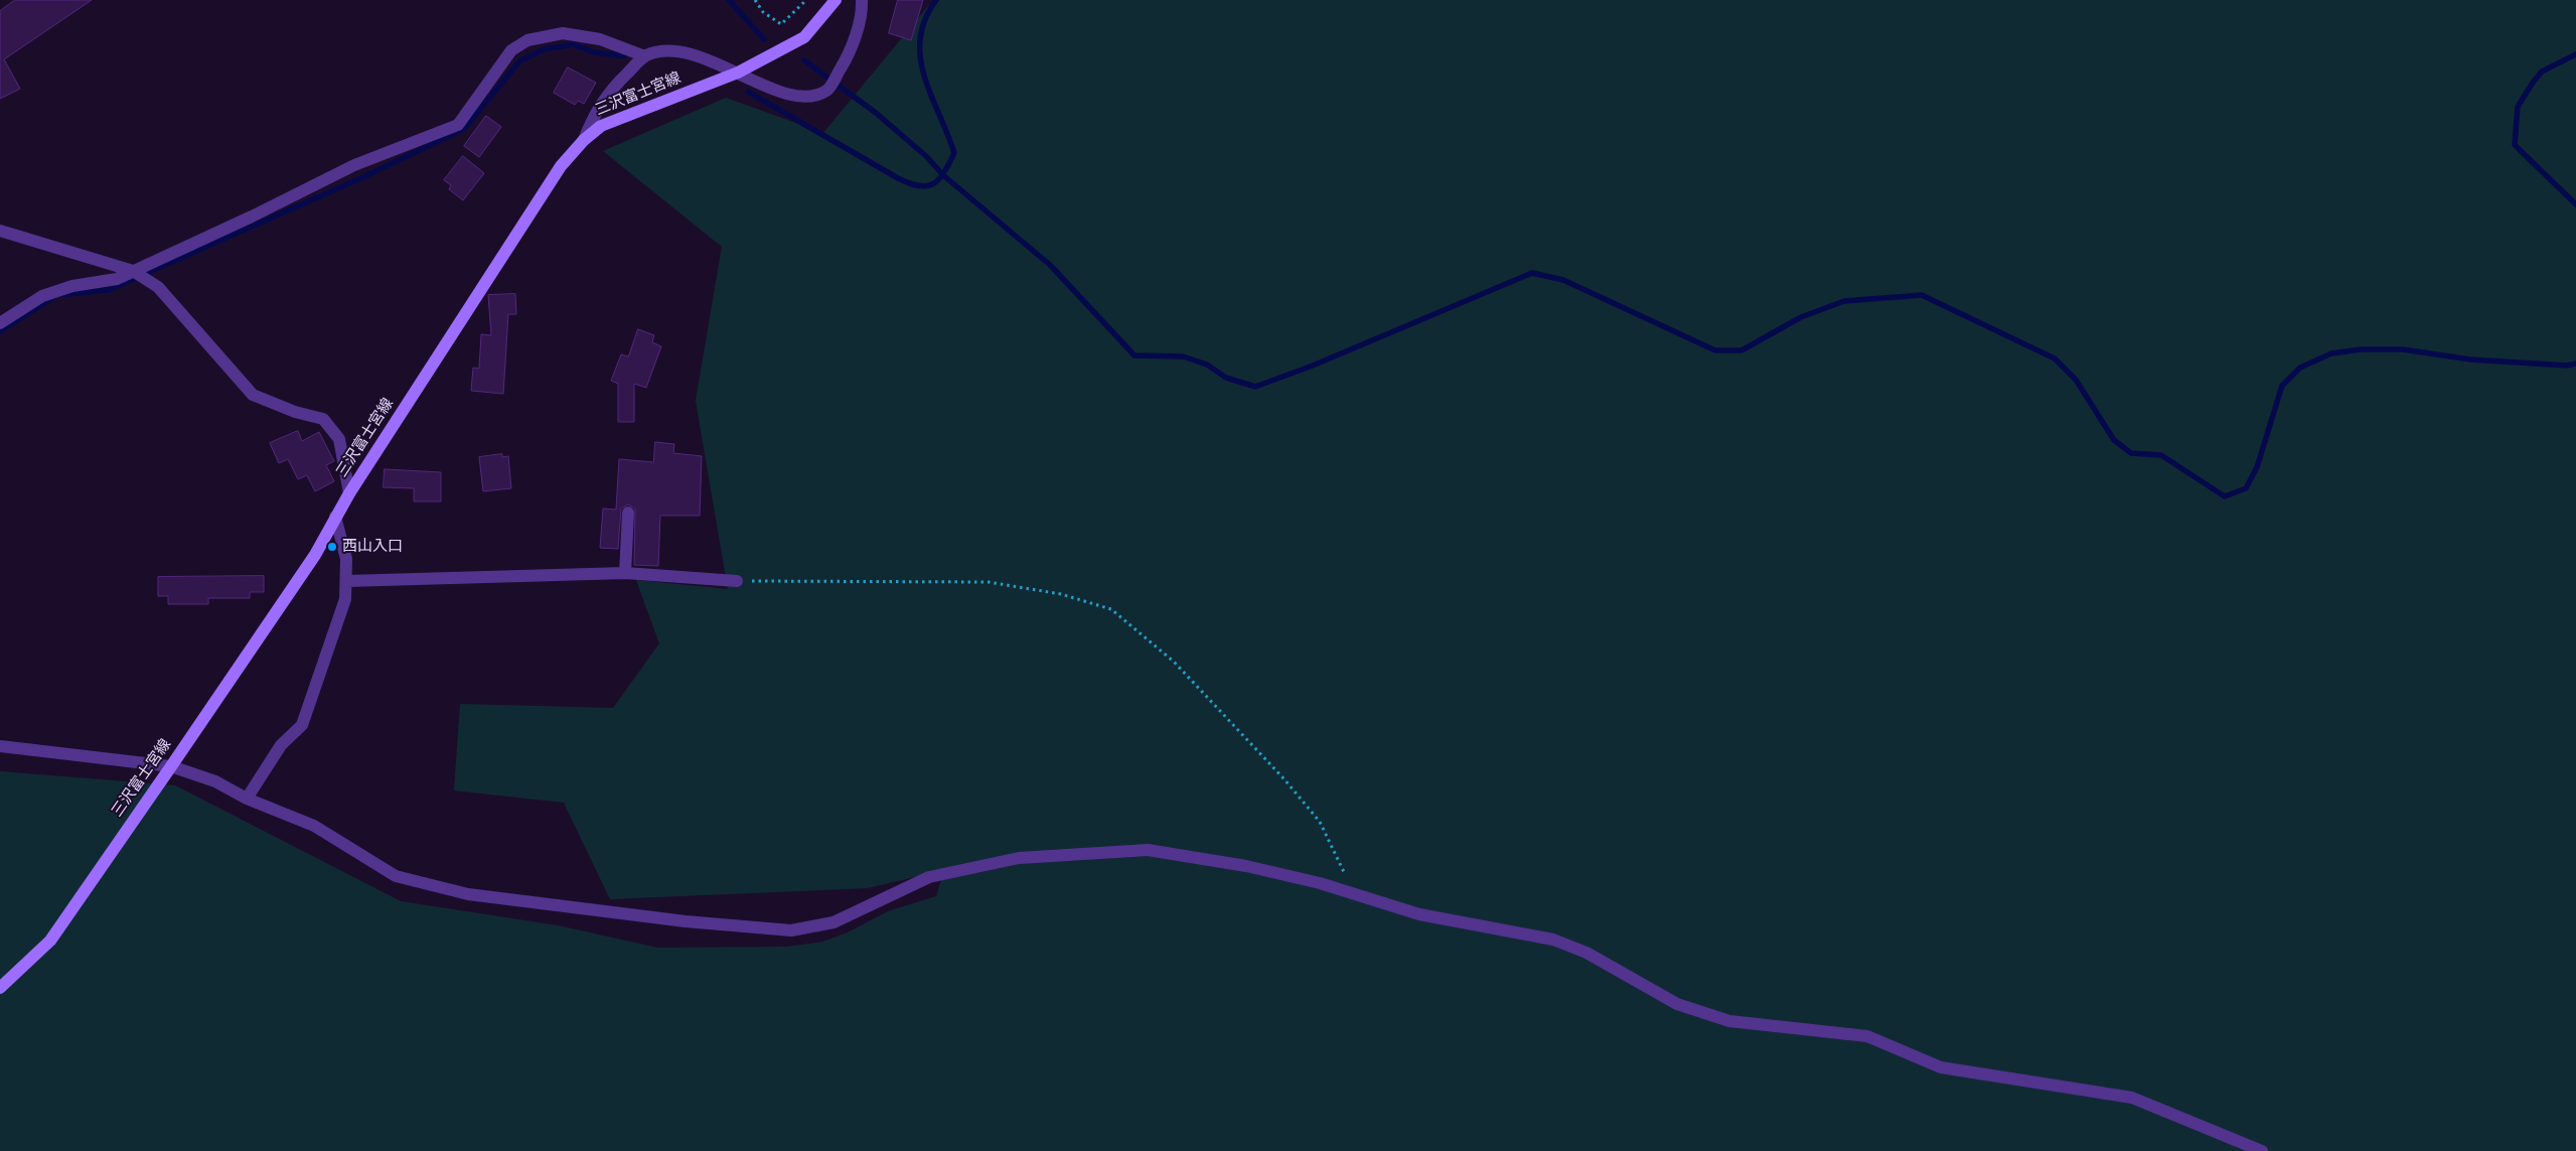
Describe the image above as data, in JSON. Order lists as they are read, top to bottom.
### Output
{
  "streets": {
    "main road": ["三沢富士宮線"]
  },
  "places": ["西山入口"]
}
